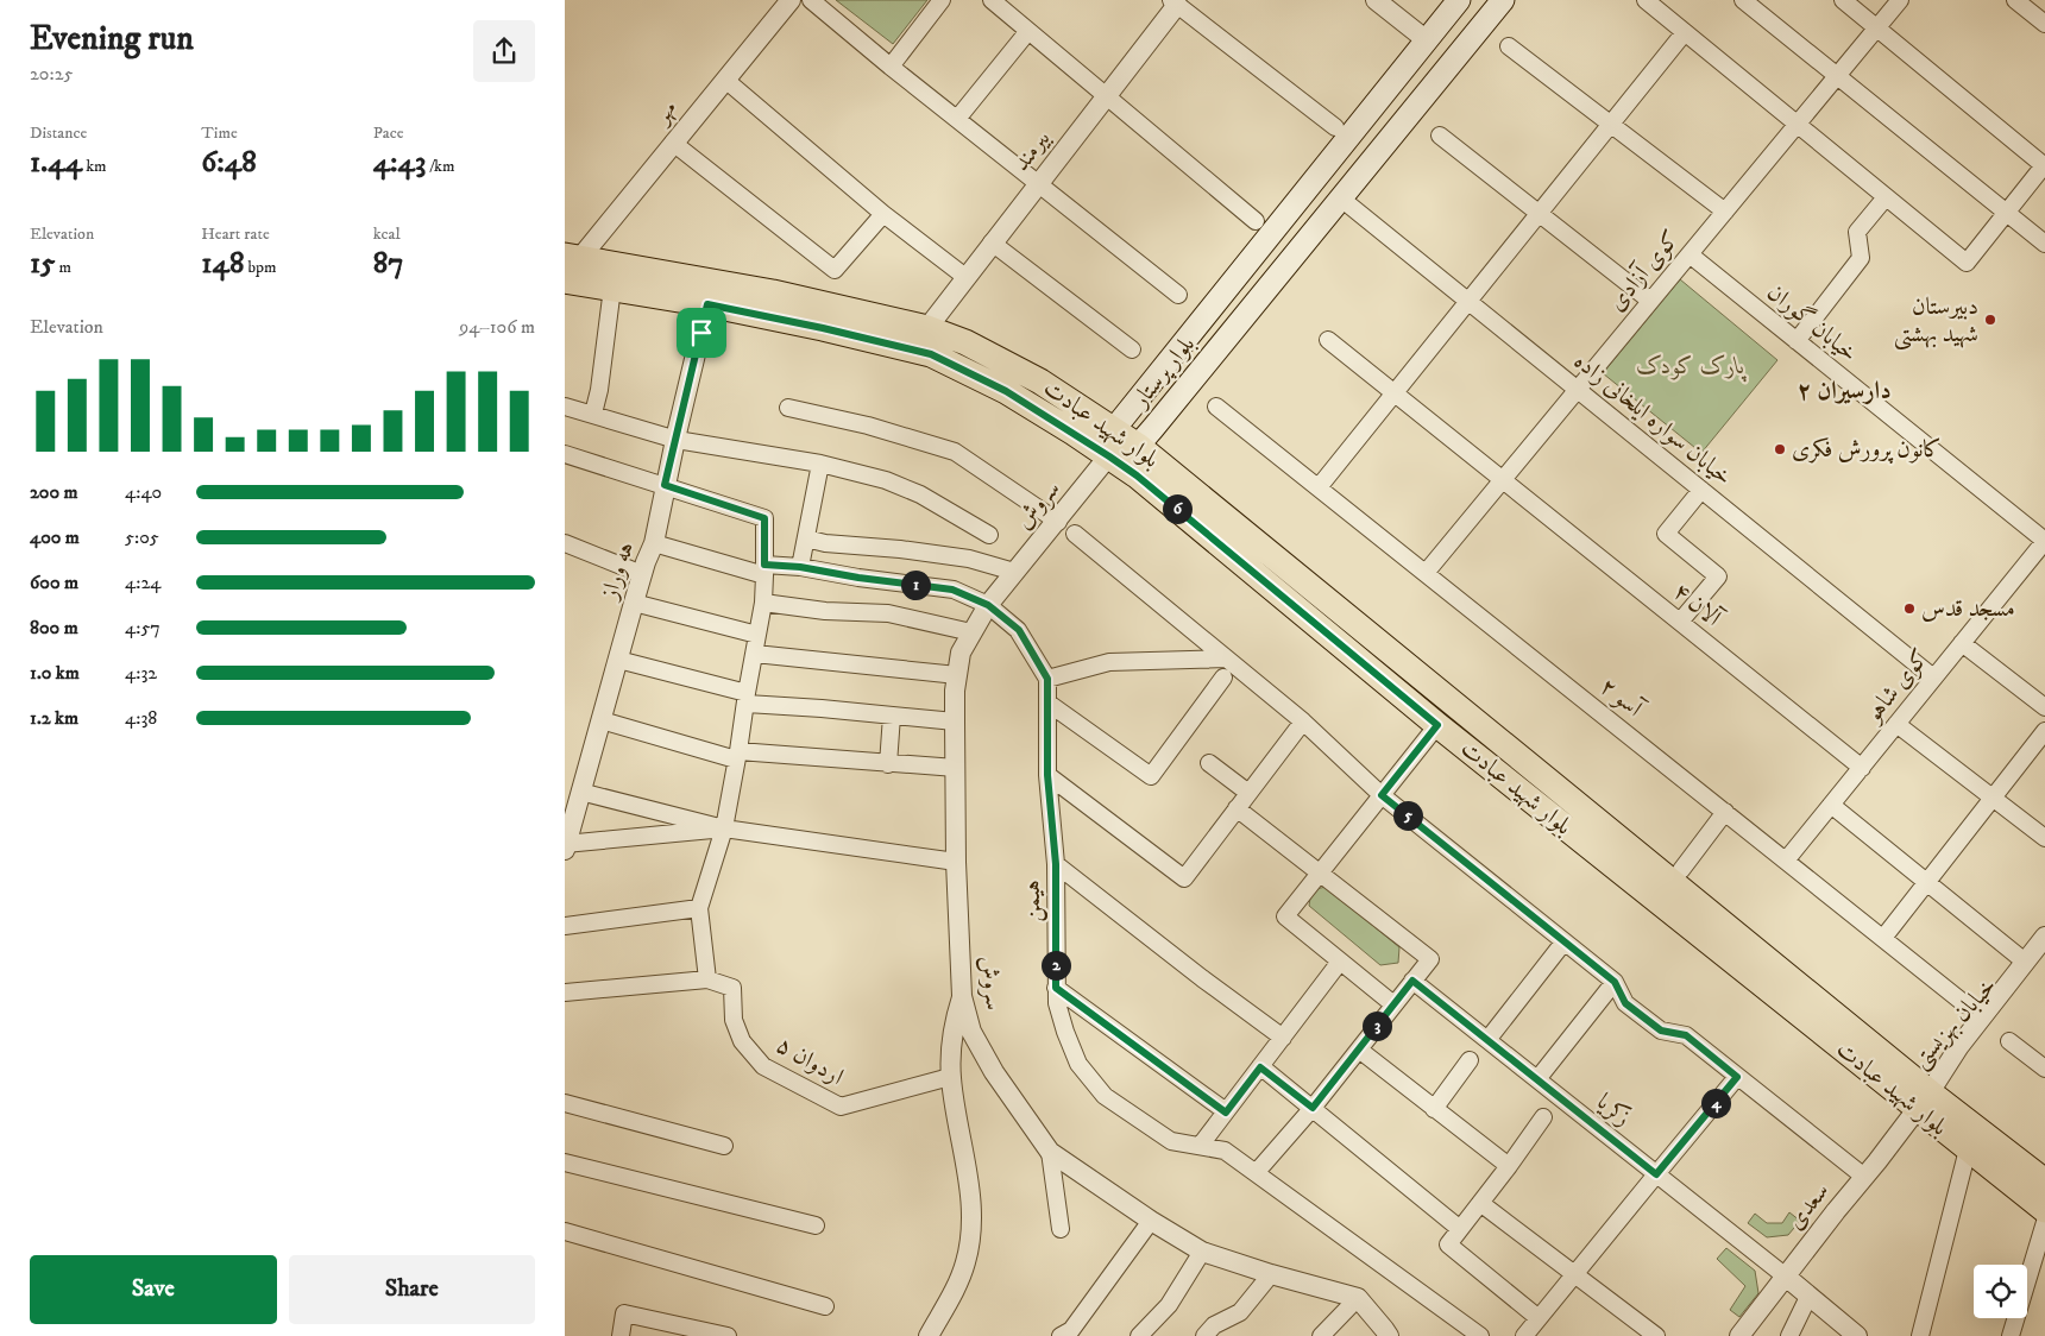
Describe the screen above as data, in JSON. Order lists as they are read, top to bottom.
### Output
{
  "streets": {
    "main road": ["بلوار پرستار", "بلوار شهید عبادت"],
    "street": [
      "مهر",
      "بیرمند",
      "کوی آزادی",
      "خیابان گوران",
      "خیابان سواره ایلخانی زاده",
      "سروش",
      "هه وراز",
      "آلان ۴",
      "کوی شاهو",
      "آسو ۲",
      "هیمن",
      "خیابان بهزیستی",
      "اردوان ۵",
      "زکریا",
      "سعدی"
    ]
  },
  "crossings": [
    ["مهر", "بلوار شهید عبادت"],
    ["بیرمند", "بلوار شهید عبادت"],
    ["کوی آزادی", "خیابان گوران"],
    ["کوی آزادی", "خیابان سواره ایلخانی زاده"],
    ["کوی آزادی", "آلان ۴"],
    ["کوی آزادی", "آسو ۲"],
    ["خیابان گوران", "کوی شاهو"],
    ["بلوار پرستار", "خیابان سواره ایلخانی زاده"],
    ["بلوار پرستار", "بلوار شهید عبادت"],
    ["بلوار پرستار", "سروش"],
    ["خیابان سواره ایلخانی زاده", "کوی شاهو"],
    ["بلوار شهید عبادت", "سروش"],
    ["بلوار شهید عبادت", "هه وراز"],
    ["بلوار شهید عبادت", "خیابان بهزیستی"],
    ["بلوار شهید عبادت", "سعدی"],
    ["آلان ۴", "کوی شاهو"],
    ["کوی شاهو", "آسو ۲"],
    ["خیابان بهزیستی", "سعدی"],
    ["زکریا", "سعدی"]
  ],
  "districts": ["دارسیران ۲"],
  "parks": ["پارک کودک"],
  "places": ["دبیرستان شهید بهشتی", "کانون پرورش فکری", "مسجد قدس"],
  "page": {
    "heading": ["Evening run", "20:25"],
    "stats": [
      ["Distance", "1.44 km"],
      ["Time", "6:48"],
      ["Pace", "4:43 /km"],
      ["Elevation", "15 m"],
      ["Heart rate", "148 bpm"],
      ["kcal", "87"]
    ],
    "chart": ["Elevation", "94–106 m"],
    "list": [
      {
        "name": "200 m",
        "note": "4:40"
      },
      {
        "name": "400 m",
        "note": "5:05"
      },
      {
        "name": "600 m",
        "note": "4:24"
      },
      {
        "name": "800 m",
        "note": "4:57"
      },
      {
        "name": "1.0 km",
        "note": "4:32"
      },
      {
        "name": "1.2 km",
        "note": "4:38"
      }
    ],
    "pins": [
      "6",
      "1",
      "5",
      "2",
      "3",
      "4"
    ],
    "buttons": ["Save", "Share"]
  }
}
